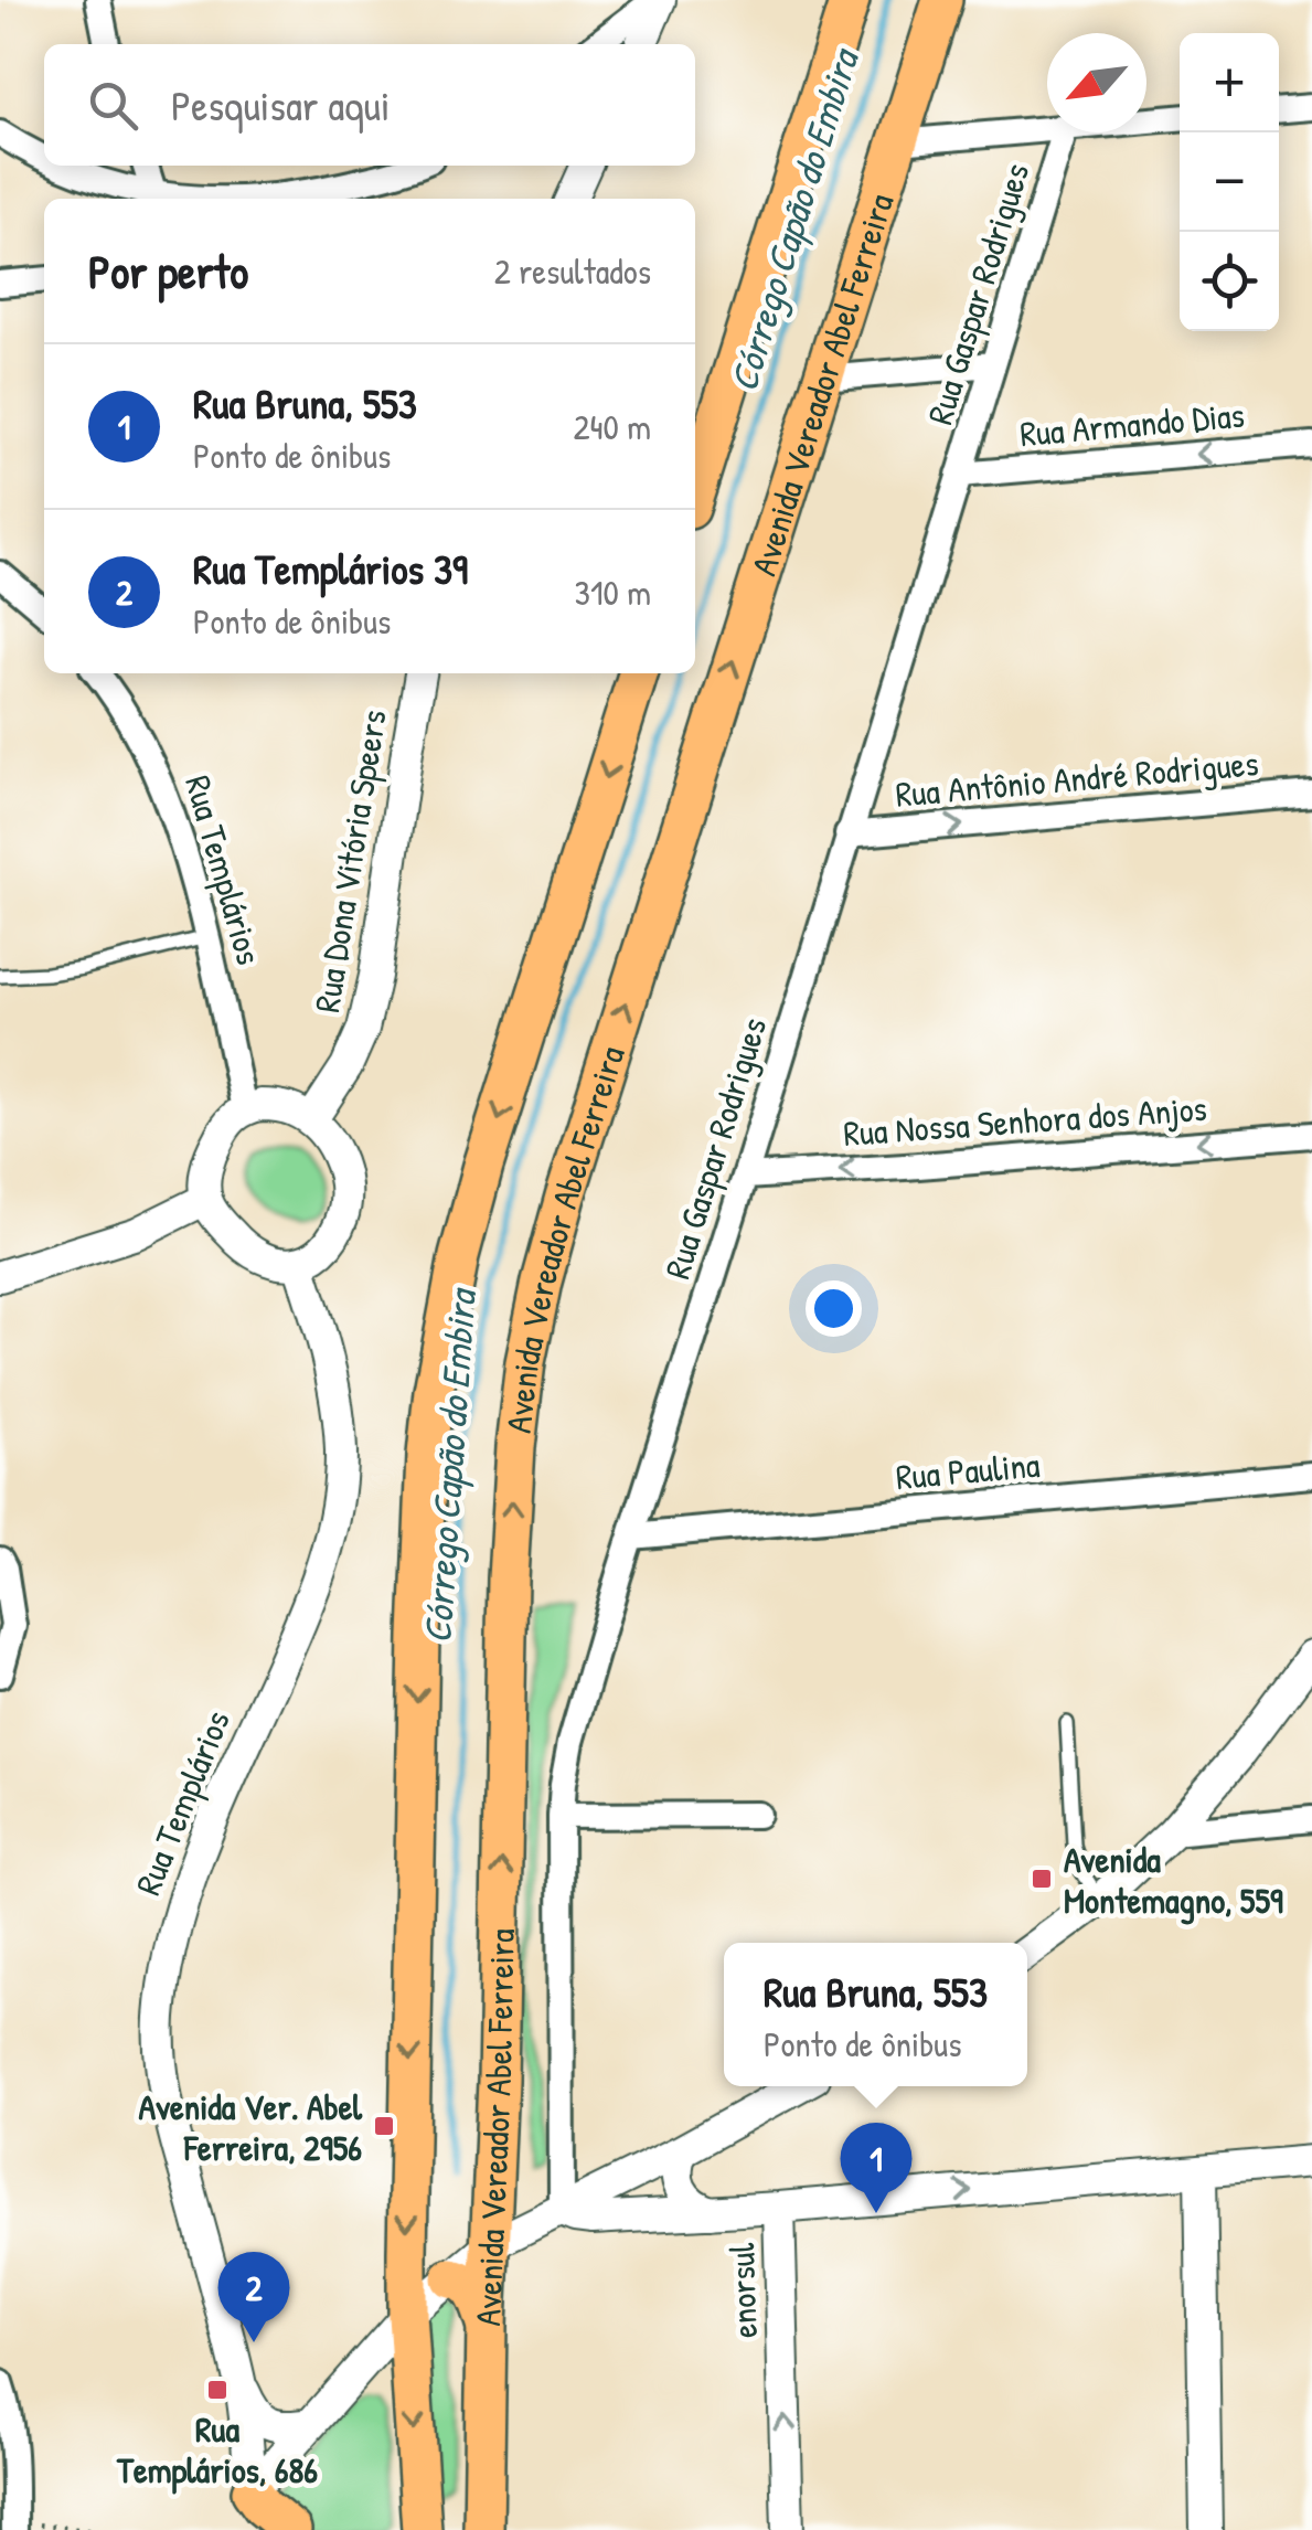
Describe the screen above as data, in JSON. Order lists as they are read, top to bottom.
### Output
{
  "streets": {
    "main road": ["Avenida Vereador Abel Ferreira"],
    "street": [
      "Rua Gaspar Rodrigues",
      "Rua Armando Dias",
      "Rua Antônio André Rodrigues",
      "Rua Dona Vitória Speers",
      "Rua Templários",
      "Rua Nossa Senhora dos Anjos",
      "Rua Paulina",
      "enorsul"
    ]
  },
  "crossings": [
    ["Rua Gaspar Rodrigues", "Rua Armando Dias"],
    ["Rua Gaspar Rodrigues", "Rua Antônio André Rodrigues"],
    ["Rua Gaspar Rodrigues", "Rua Nossa Senhora dos Anjos"],
    ["Rua Gaspar Rodrigues", "Rua Paulina"],
    ["Rua Dona Vitória Speers", "Rua Templários"]
  ],
  "one_way": ["Rua Armando Dias", "Rua Antônio André Rodrigues", "Rua Nossa Senhora dos Anjos"],
  "water": ["Córrego Capão do Embira"],
  "places": {
    "transit": ["Avenida Montemagno, 559", "Avenida Ver. Abel Ferreira, 2956", "Rua Templários, 686"]
  },
  "north": "bottom left",
  "page": {
    "map_buttons": ["+", "−"],
    "search": "Pesquisar aqui",
    "heading": ["Por perto", "2 resultados"],
    "list": [
      {
        "mark": "1",
        "name": "Rua Bruna, 553",
        "note": "Ponto de ônibus",
        "value": "240 m"
      },
      {
        "mark": "2",
        "name": "Rua Templários 39",
        "note": "Ponto de ônibus",
        "value": "310 m"
      }
    ],
    "popup": ["Rua Bruna, 553", "Ponto de ônibus"],
    "pins": ["1", "2"]
  }
}
